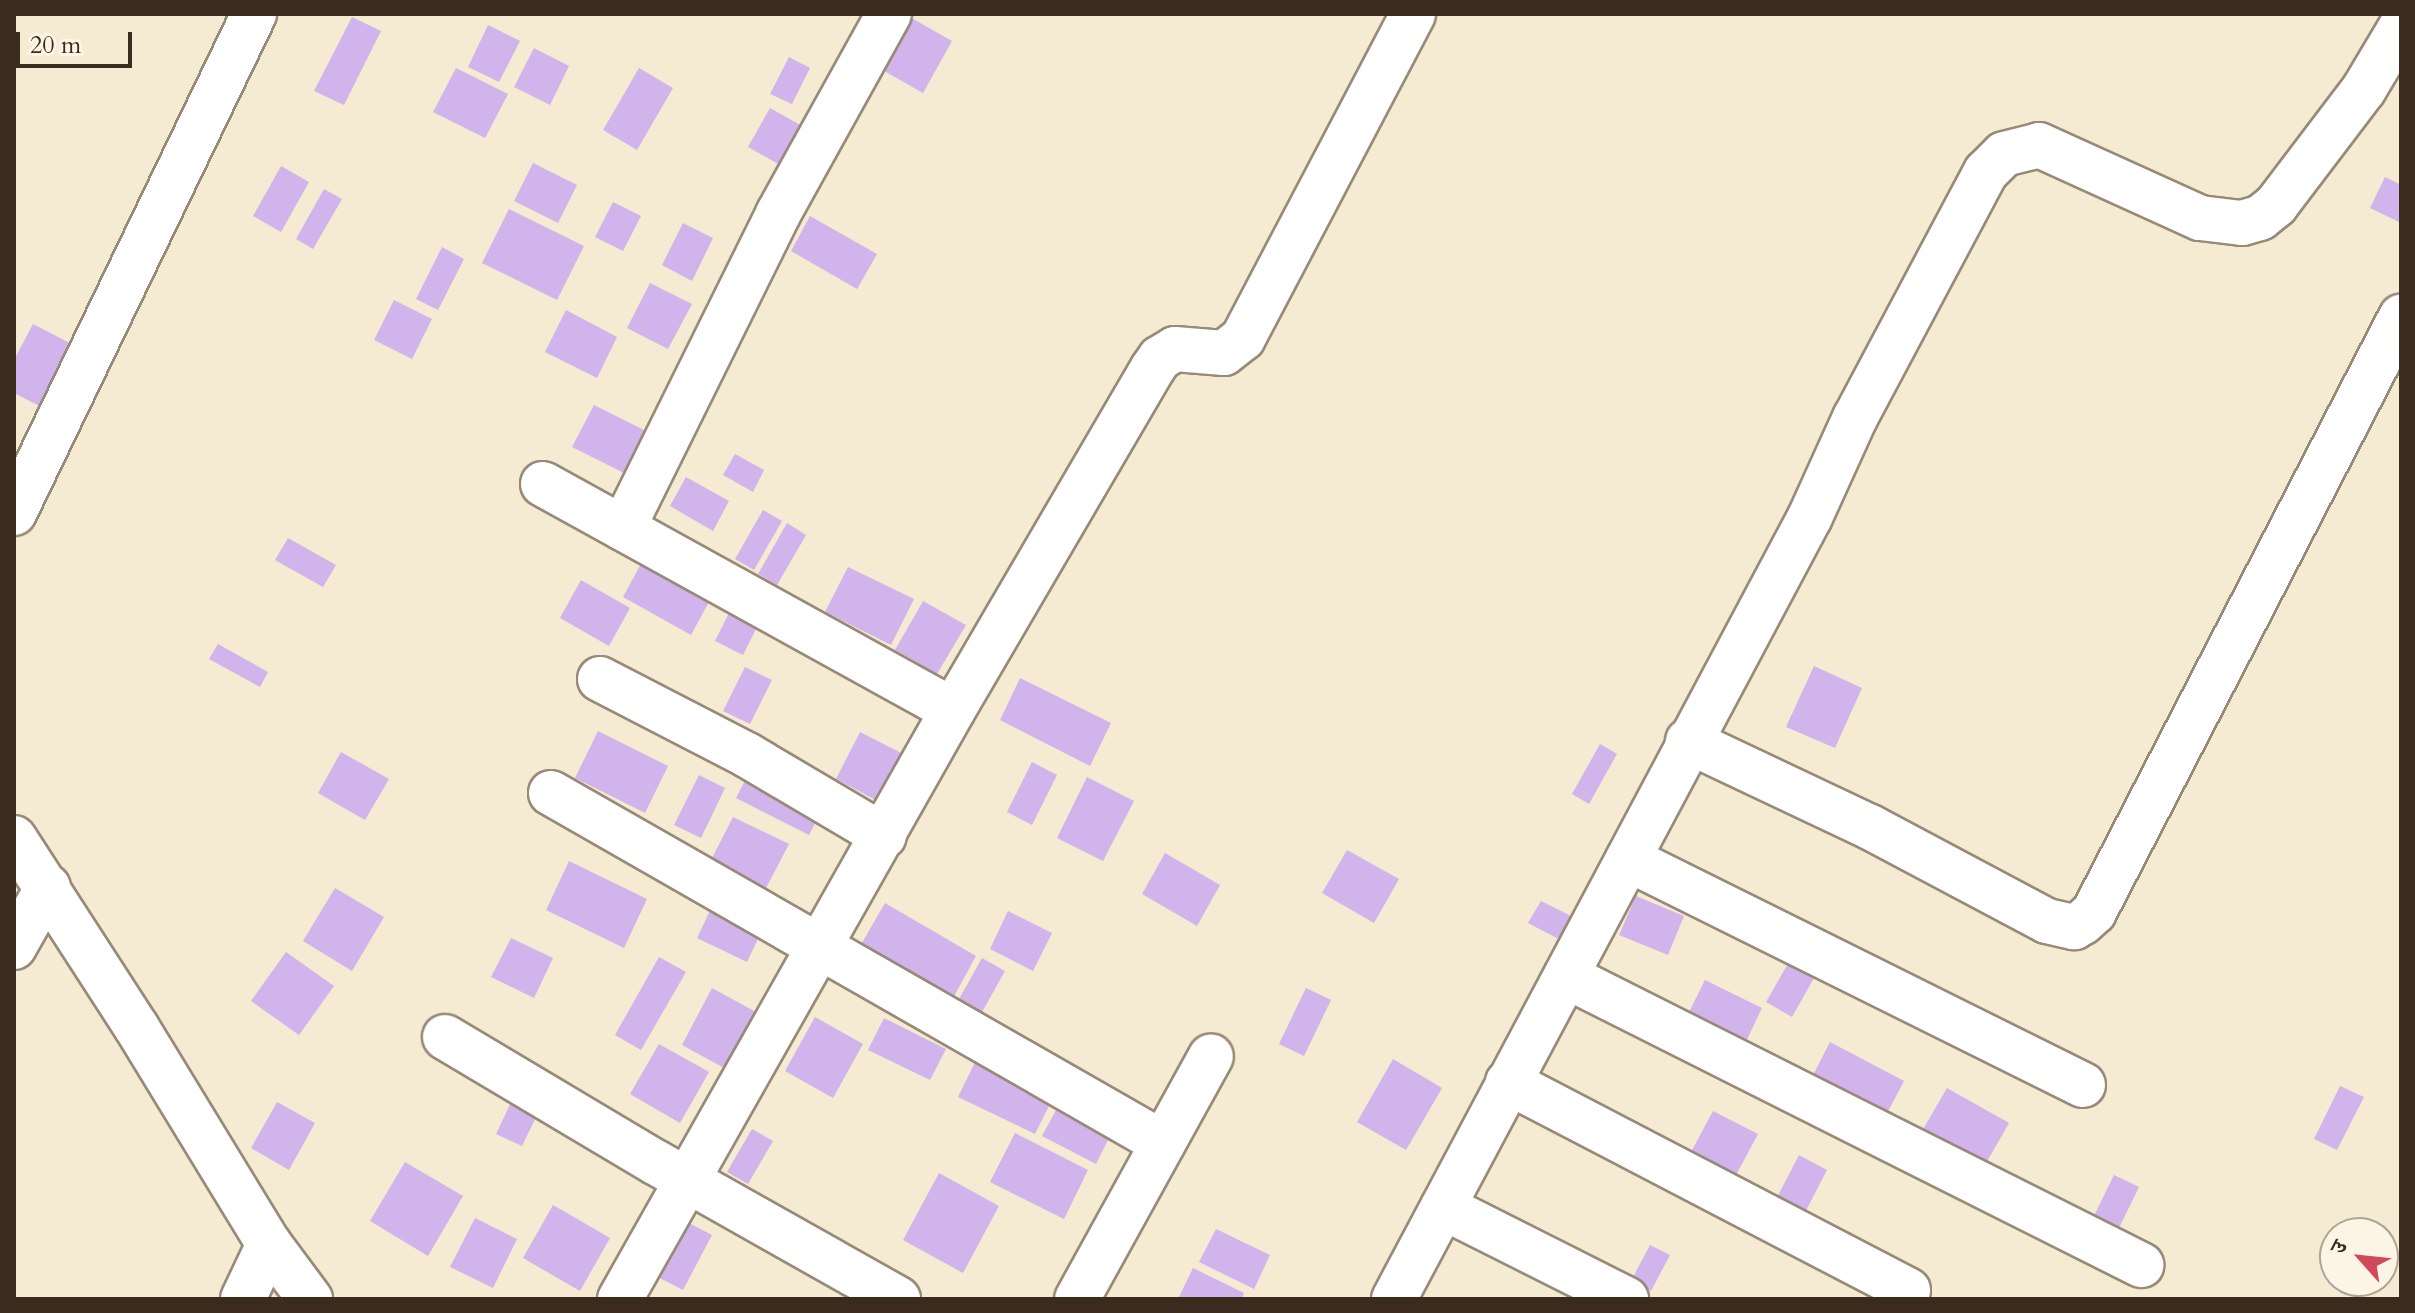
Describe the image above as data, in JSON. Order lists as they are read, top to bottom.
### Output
{
  "scale_bar": "20 m",
  "north": "top left"
}
